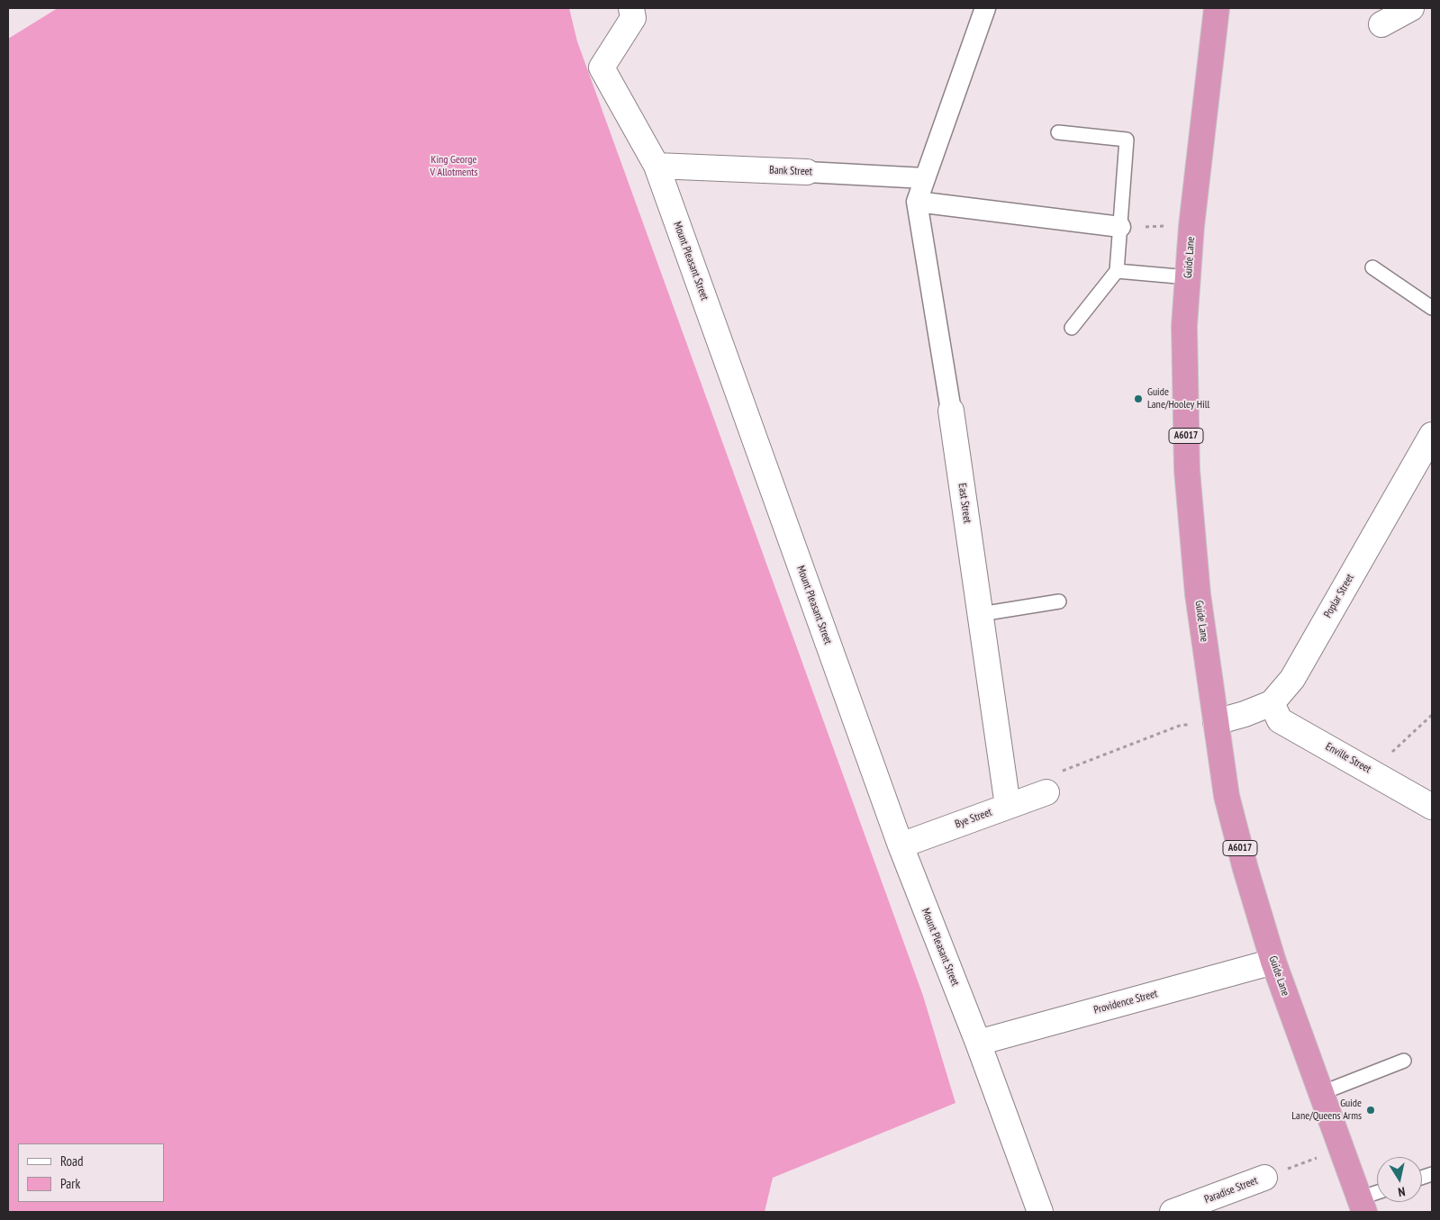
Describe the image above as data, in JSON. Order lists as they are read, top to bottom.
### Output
{
  "streets": {
    "highway": ["Guide Lane", "A6017"],
    "street": [
      "Bank Street",
      "Mount Pleasant Street",
      "East Street",
      "Poplar Street",
      "Enville Street",
      "Bye Street",
      "Providence Street",
      "Paradise Street"
    ]
  },
  "crossings": [
    ["Bank Street", "Mount Pleasant Street"],
    ["Guide Lane", "Poplar Street"],
    ["Guide Lane", "Providence Street"],
    ["Mount Pleasant Street", "Bye Street"],
    ["Mount Pleasant Street", "Providence Street"],
    ["East Street", "Bye Street"],
    ["Poplar Street", "Enville Street"]
  ],
  "parks": ["King George V Allotments"],
  "places": ["Guide Lane/Hooley Hill", "Guide Lane/Queens Arms"],
  "legend": ["Road", "Park"],
  "north": "bottom"
}
